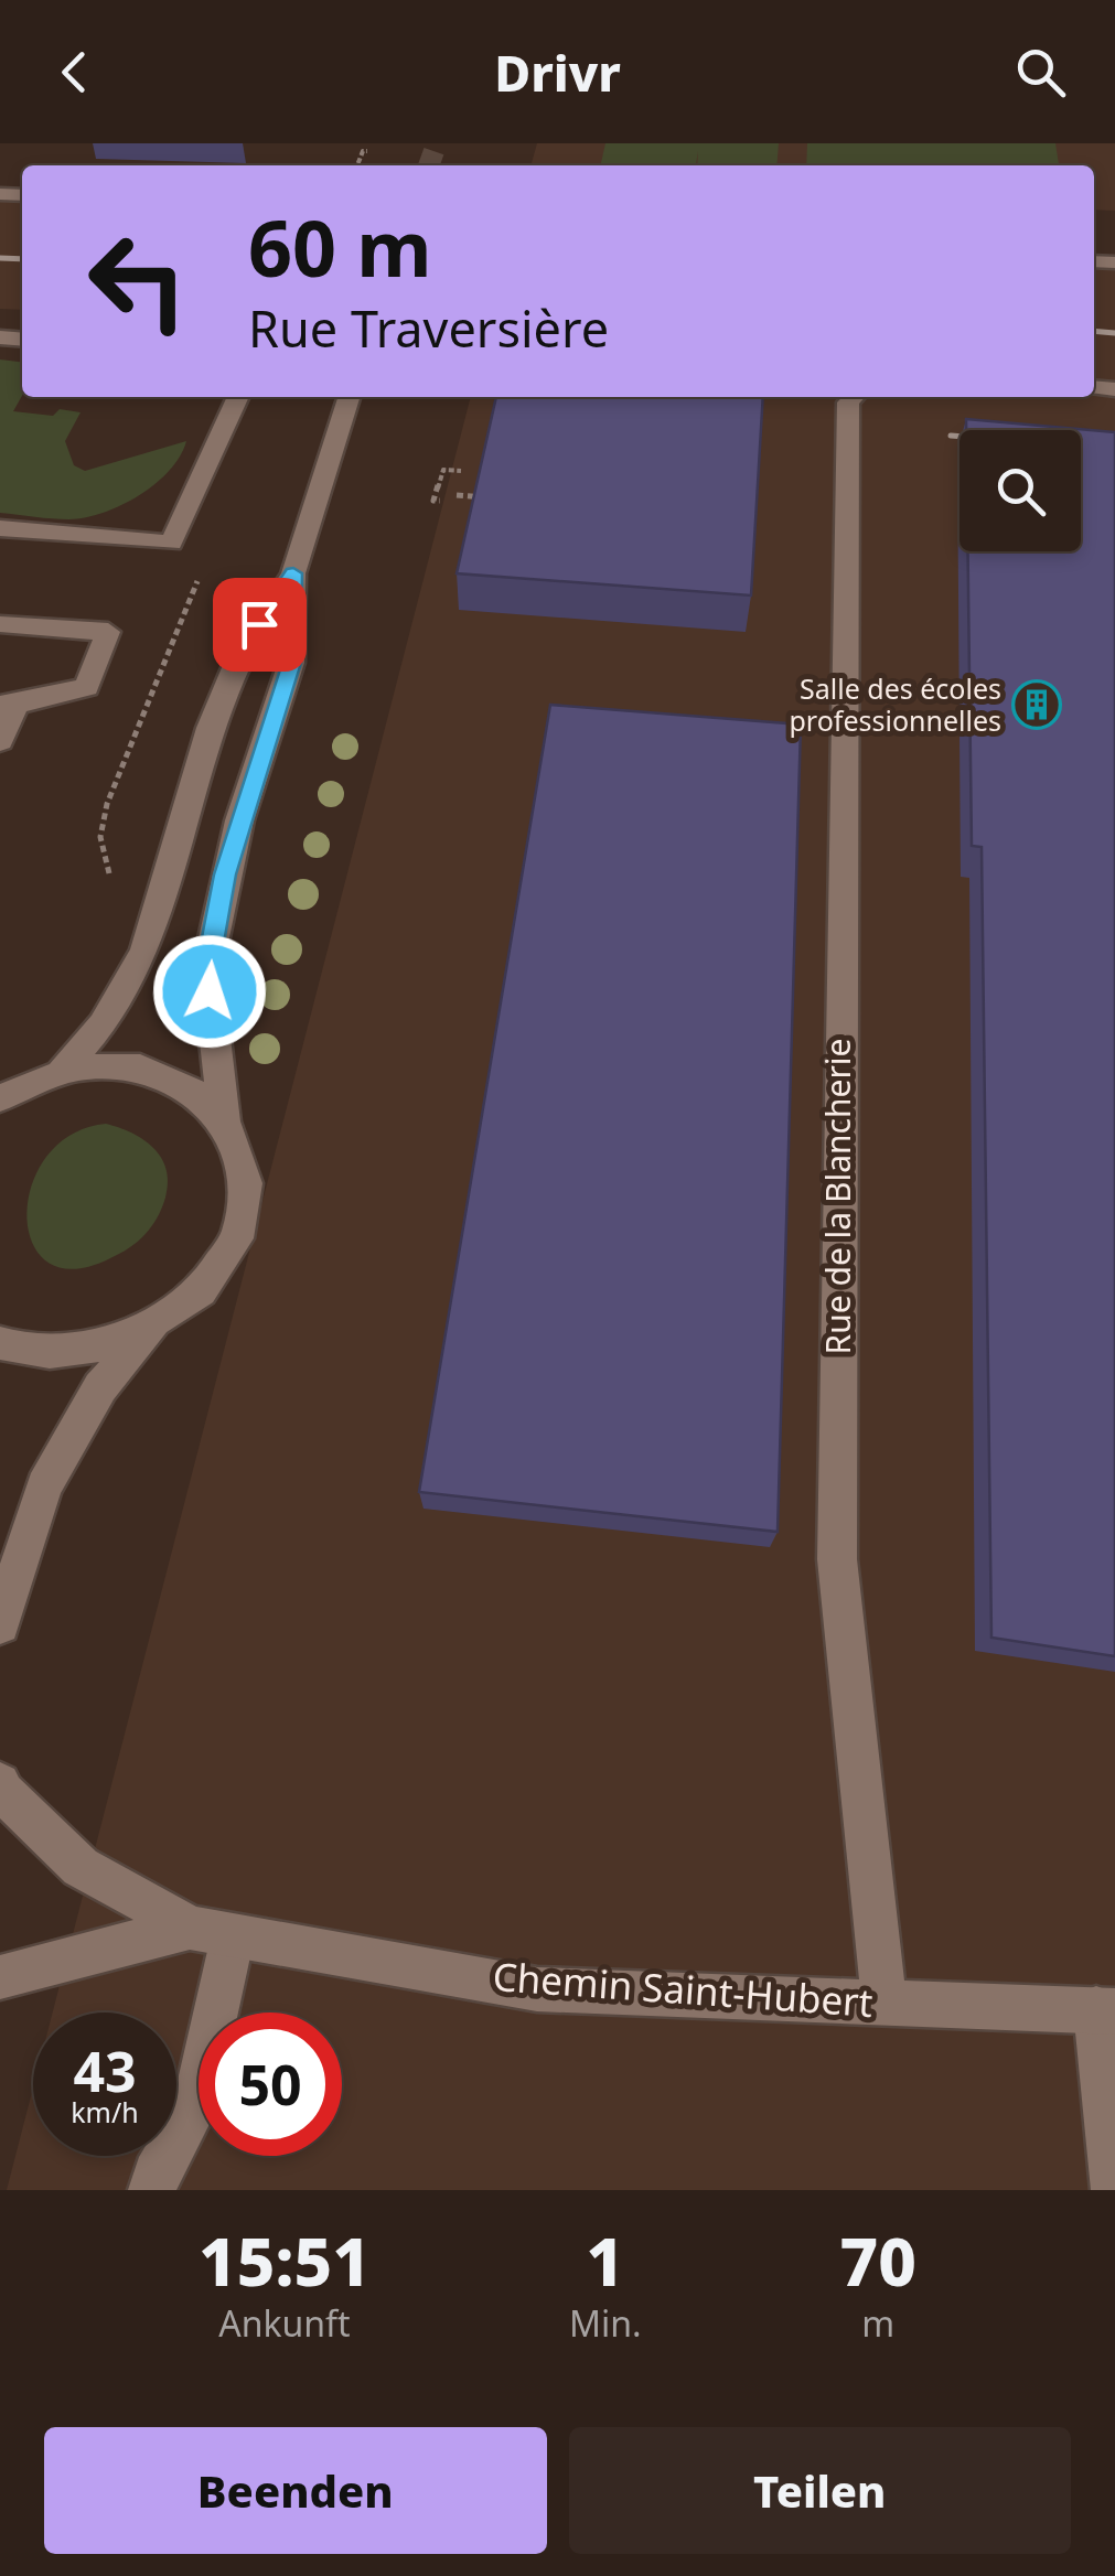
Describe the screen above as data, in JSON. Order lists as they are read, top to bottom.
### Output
{
  "streets": {
    "street": ["Rue de la Blancherie", "Chemin Saint-Hubert"]
  },
  "crossings": [
    ["Rue de la Blancherie", "Chemin Saint-Hubert"]
  ],
  "places": {
    "building": ["Salle des écoles professionnelles"]
  },
  "page": {
    "header": "Drivr",
    "turn": ["60 m", "Rue Traversière"],
    "speed": "43 km/h",
    "limit": "50",
    "eta": [
      "15:51",
      "Ankunft",
      "1",
      "Min.",
      "70",
      "m"
    ],
    "buttons": ["Beenden", "Teilen"]
  }
}
